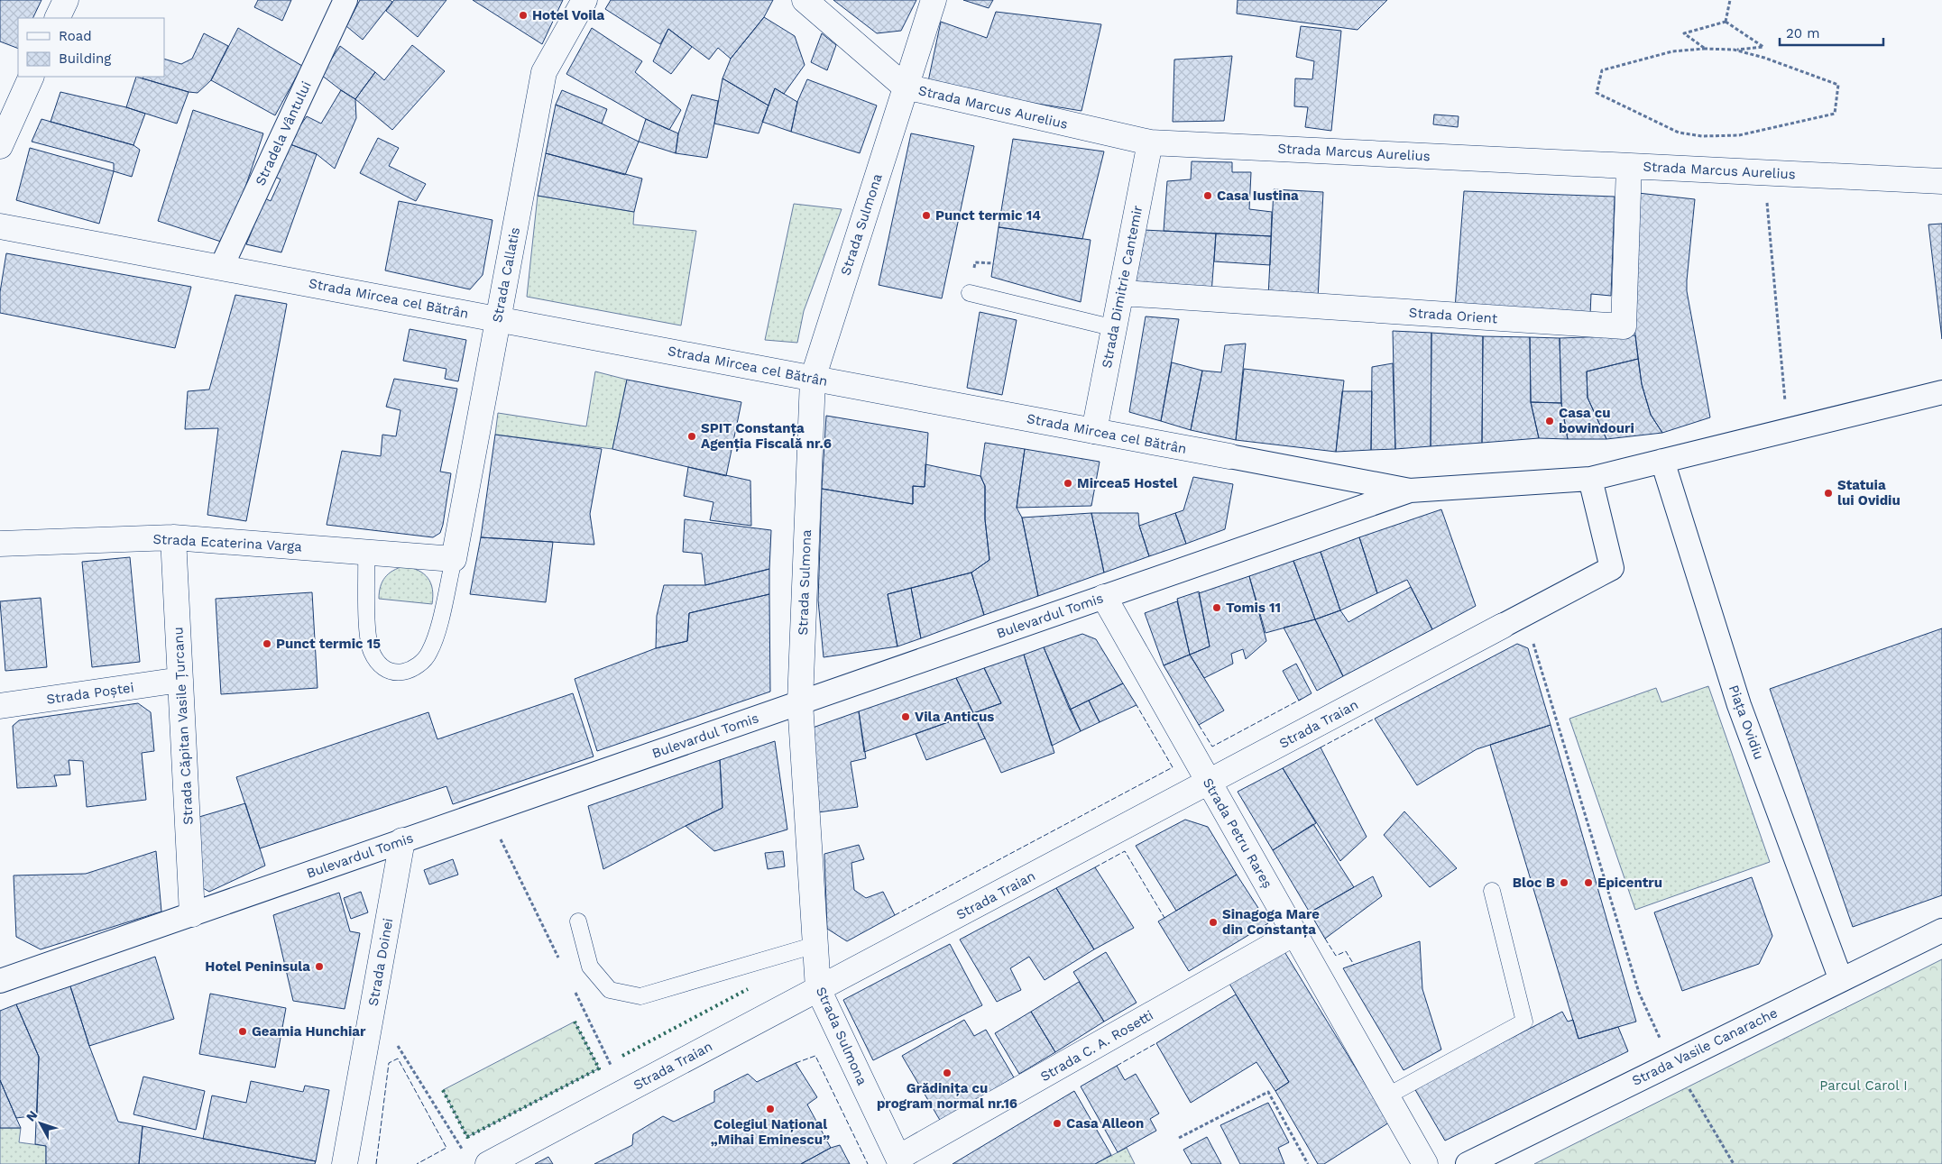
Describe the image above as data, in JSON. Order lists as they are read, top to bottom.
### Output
{
  "streets": {
    "street": [
      "Strada Marcus Aurelius",
      "Stradela Vântului",
      "Strada Sulmona",
      "Strada Callatis",
      "Strada Dimitrie Cantemir",
      "Strada Mircea cel Bătrân",
      "Strada Orient",
      "Strada Ecaterina Varga",
      "Bulevardul Tomis",
      "Strada Poștei",
      "Piața Ovidiu",
      "Strada Traian",
      "Strada Căpitan Vasile Țurcanu",
      "Strada Petru Rareș",
      "Strada Doinei",
      "Strada C. A. Rosetti",
      "Strada Vasile Canarache"
    ]
  },
  "crossings": [
    ["Strada Marcus Aurelius", "Strada Sulmona"],
    ["Strada Marcus Aurelius", "Strada Dimitrie Cantemir"],
    ["Strada Marcus Aurelius", "Strada Orient"],
    ["Stradela Vântului", "Strada Mircea cel Bătrân"],
    ["Strada Sulmona", "Strada Mircea cel Bătrân"],
    ["Strada Sulmona", "Bulevardul Tomis"],
    ["Strada Sulmona", "Strada Traian"],
    ["Strada Sulmona", "Strada C. A. Rosetti"],
    ["Strada Callatis", "Strada Mircea cel Bătrân"],
    ["Strada Callatis", "Strada Ecaterina Varga"],
    ["Strada Dimitrie Cantemir", "Strada Mircea cel Bătrân"],
    ["Strada Dimitrie Cantemir", "Strada Orient"],
    ["Strada Mircea cel Bătrân", "Bulevardul Tomis"],
    ["Strada Mircea cel Bătrân", "Piața Ovidiu"],
    ["Strada Ecaterina Varga", "Strada Căpitan Vasile Țurcanu"],
    ["Bulevardul Tomis", "Strada Căpitan Vasile Țurcanu"],
    ["Bulevardul Tomis", "Strada Petru Rareș"],
    ["Bulevardul Tomis", "Strada Doinei"],
    ["Strada Poștei", "Strada Căpitan Vasile Țurcanu"],
    ["Piața Ovidiu", "Strada Vasile Canarache"],
    ["Strada Traian", "Strada Petru Rareș"],
    ["Strada Petru Rareș", "Strada C. A. Rosetti"]
  ],
  "parks": ["Parcul Carol I"],
  "places": [
    "Hotel Voila",
    "Casa Iustina",
    "Punct termic 14",
    "Casa cu bowindouri",
    "SPIT Constanța Agenția Fiscală nr.6",
    "Mircea5 Hostel",
    "Statuia lui Ovidiu",
    "Tomis 11",
    "Punct termic 15",
    "Vila Anticus",
    "Bloc B",
    "Epicentru",
    "Sinagoga Mare din Constanța",
    "Hotel Peninsula",
    "Geamia Hunchiar",
    "Grădinița cu program normal nr.16",
    "Colegiul Național „Mihai Eminescu”",
    "Casa Alleon"
  ],
  "legend": ["Road", "Building"],
  "scale_bar": "20 m",
  "north": "top left"
}
